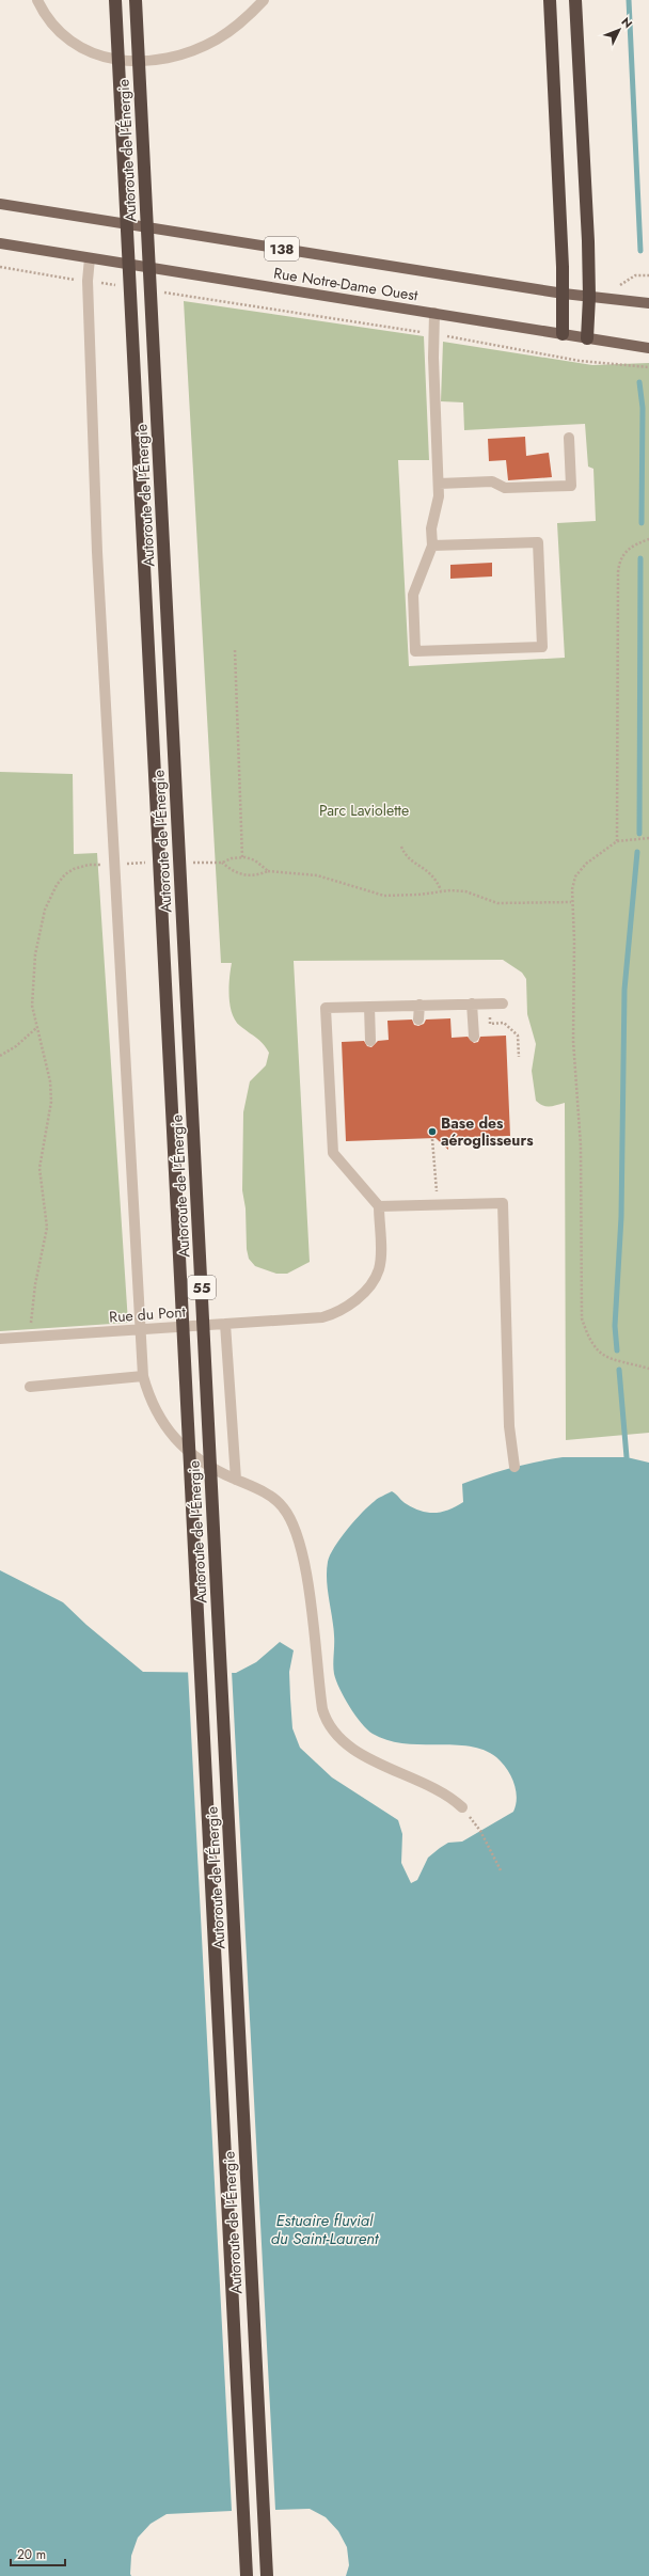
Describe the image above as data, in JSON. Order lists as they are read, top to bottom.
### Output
{
  "streets": {
    "highway": ["Autoroute de l'Énergie", "55"],
    "main road": ["138", "Rue Notre-Dame Ouest"],
    "street": ["Rue du Pont"]
  },
  "crossings": [
    ["138", "Rue Notre-Dame Ouest"]
  ],
  "water": ["Estuaire fluvial du Saint-Laurent"],
  "parks": ["Parc Laviolette"],
  "places": ["Base des aéroglisseurs"],
  "scale_bar": "20 m",
  "north": "top right"
}
